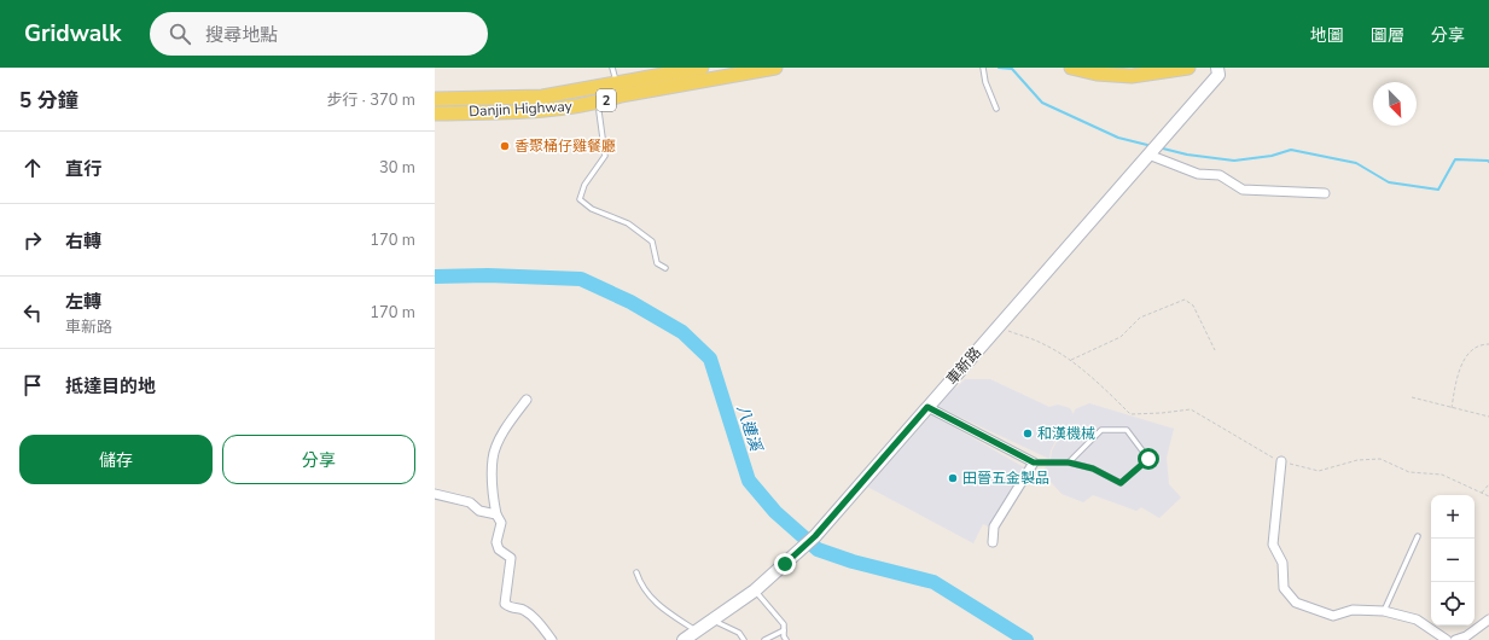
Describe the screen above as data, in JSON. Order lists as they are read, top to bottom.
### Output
{
  "streets": {
    "main road": ["2", "Danjin Highway"],
    "street": ["車新路"]
  },
  "water": ["八連溪"],
  "places": ["香聚桶仔雞餐廳", "和漢機械", "田晉五金製品"],
  "north": "bottom right",
  "page": {
    "header": "Gridwalk",
    "search": "搜尋地點",
    "nav": ["地圖", "圖層", "分享"],
    "heading": ["5 分鐘", "步行 · 370 m"],
    "list": [
      ["直行", "30 m"],
      ["右轉", "170 m"],
      ["左轉", "車新路", "170 m"],
      "抵達目的地"
    ],
    "buttons": ["儲存", "分享"],
    "map_buttons": ["+", "−"]
  }
}
